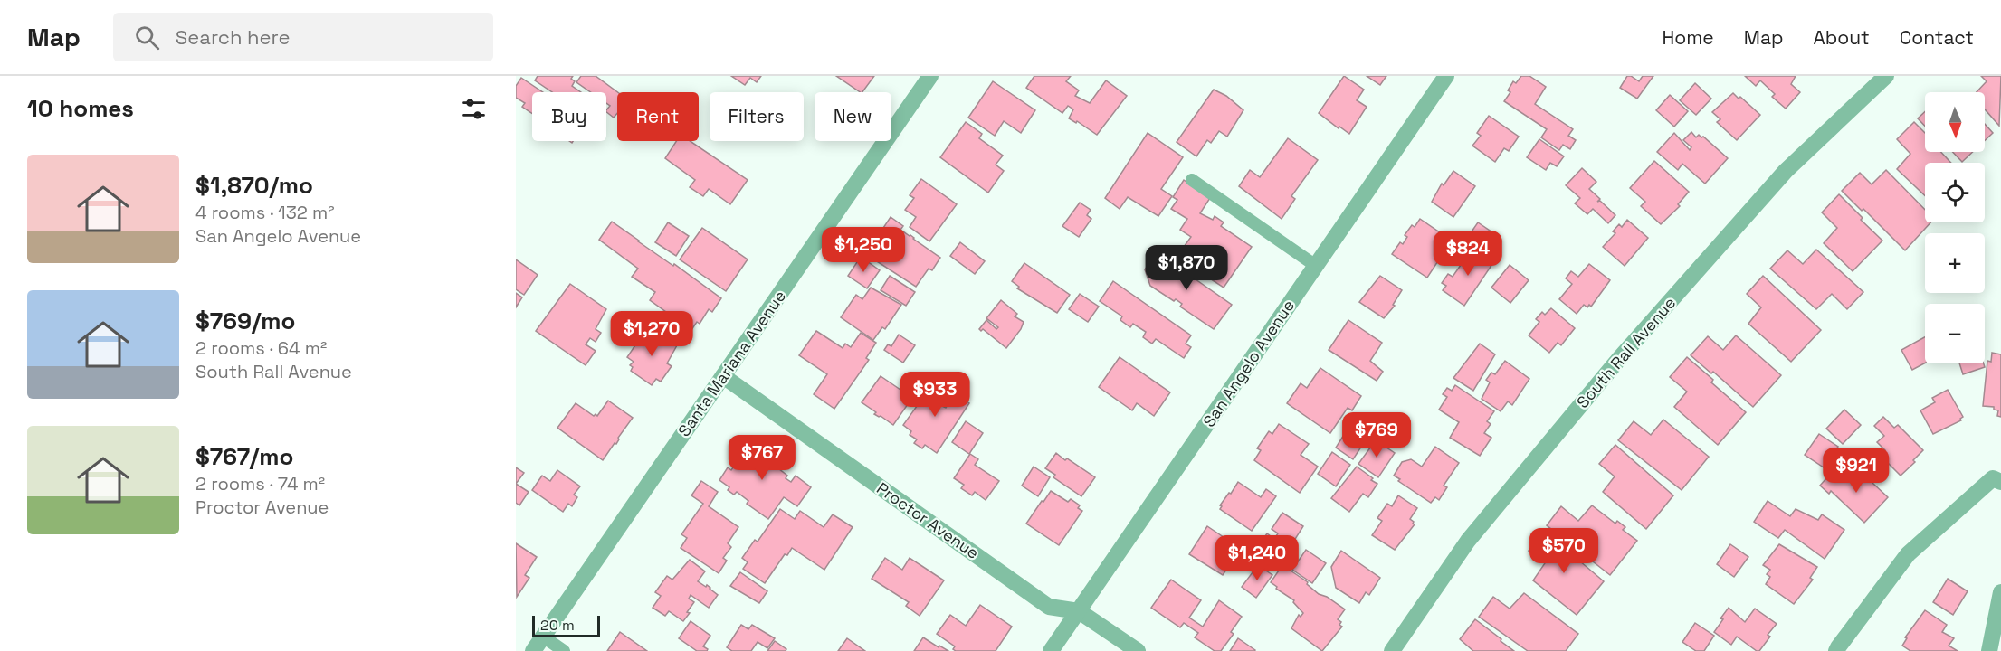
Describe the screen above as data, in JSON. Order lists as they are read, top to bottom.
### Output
{
  "streets": {
    "street": [
      "South Rall Avenue",
      "Santa Mariana Avenue",
      "San Angelo Avenue",
      "Proctor Avenue"
    ]
  },
  "crossings": [
    ["Santa Mariana Avenue", "Proctor Avenue"],
    ["San Angelo Avenue", "Proctor Avenue"]
  ],
  "scale_bar": "20 m",
  "north": "bottom",
  "page": {
    "header": "Map",
    "search": "Search here",
    "nav": [
      "Home",
      "Map",
      "About",
      "Contact"
    ],
    "heading": "10 homes",
    "map_buttons": ["+", "−"],
    "chip": [
      "Buy",
      "Rent",
      "Filters",
      "New"
    ],
    "list": [
      {
        "name": "$1,870/mo",
        "note": "4 rooms · 132 m² · San Angelo Avenue"
      },
      {
        "name": "$769/mo",
        "note": "2 rooms · 64 m² · South Rall Avenue"
      },
      {
        "name": "$767/mo",
        "note": "2 rooms · 74 m² · Proctor Avenue"
      }
    ],
    "price": [
      "$1,250",
      "$824",
      "$1,870",
      "$1,270",
      "$933",
      "$769",
      "$767",
      "$921",
      "$570",
      "$1,240"
    ],
    "scale": "20 m"
  }
}
